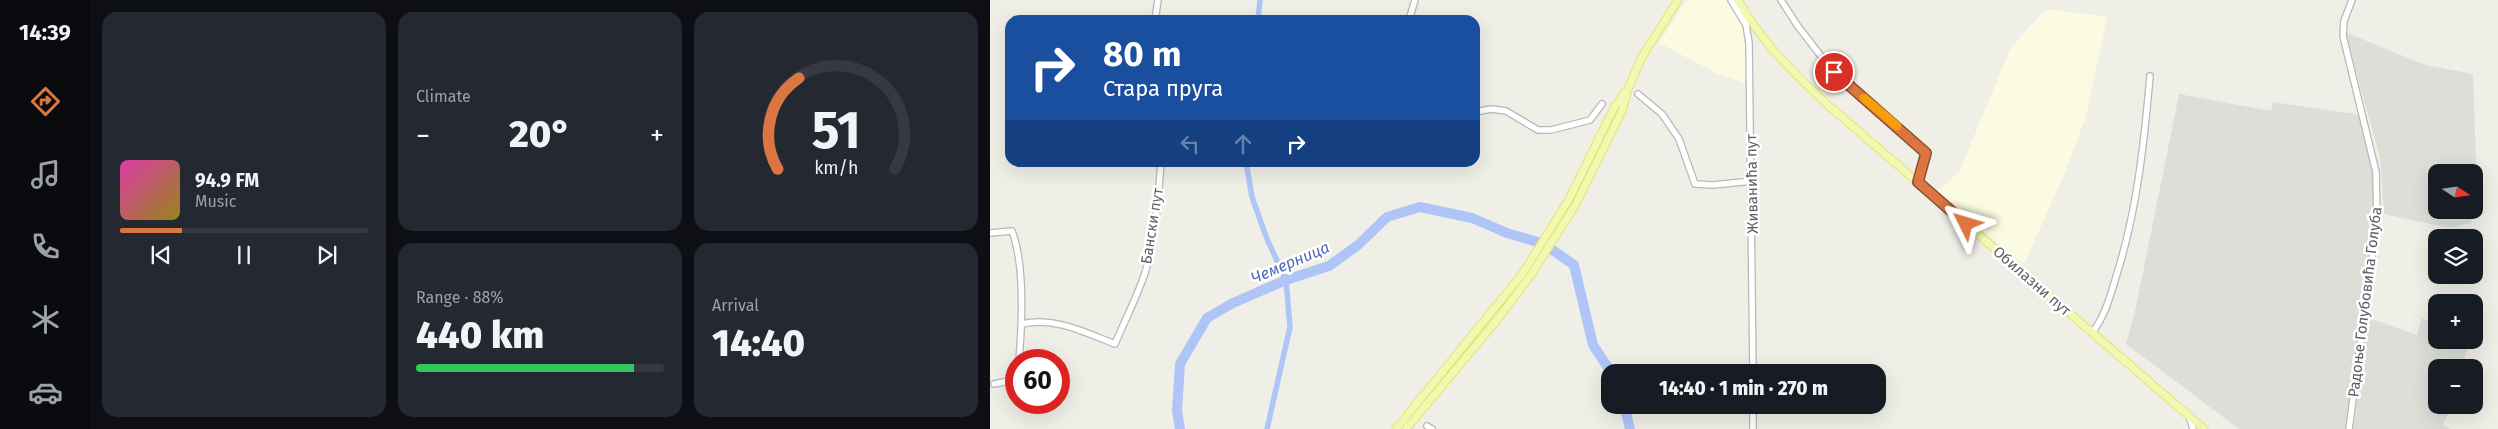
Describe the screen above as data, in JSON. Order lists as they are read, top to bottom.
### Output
{
  "streets": {
    "main road": ["Обилазни пут"],
    "street": ["Живанића пут", "Бански пут", "Радоње Голубовића Голуба"]
  },
  "crossings": [
    ["Живанића пут", "Обилазни пут"]
  ],
  "water": ["Чемерница"],
  "north": "right",
  "page": {
    "tabs": "14:39",
    "tile": [
      "Climate",
      ["Range · 88%", "440 km"],
      ["Arrival", "14:40"]
    ],
    "turn": ["80 m", "Стара пруга"],
    "heat": ["−", "20°", "+"],
    "song": ["94.9 FM", "Music"],
    "map_buttons": ["+", "−"],
    "limit": "60",
    "trip": "14:40 · 1 min · 270 m",
    "gauge": ["51", "km/h"]
  }
}
